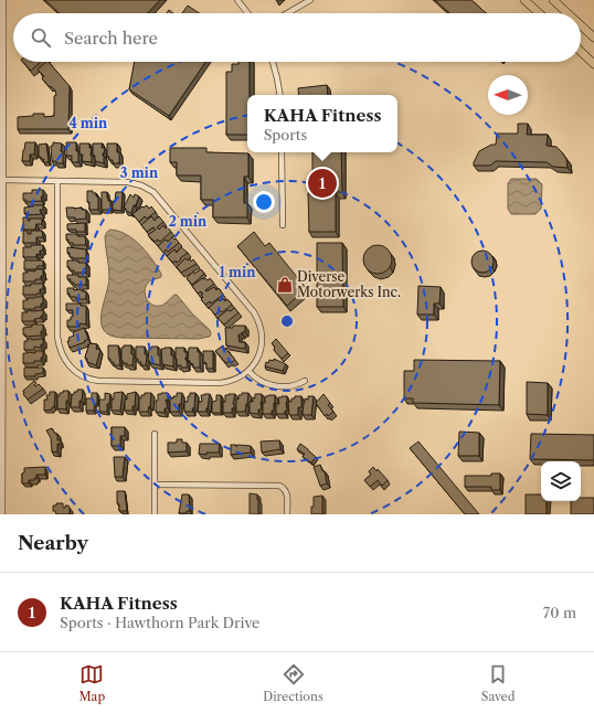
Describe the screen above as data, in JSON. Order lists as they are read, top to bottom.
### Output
{
  "places": {
    "shop": ["Diverse Motorwerks Inc."]
  },
  "north": "left",
  "page": {
    "search": "Search here",
    "popup": ["KAHA Fitness", "Sports"],
    "pins": "1",
    "heading": "Nearby",
    "list": [
      {
        "mark": "1",
        "name": "KAHA Fitness",
        "note": "Sports · Hawthorn Park Drive",
        "value": "70 m"
      }
    ],
    "nav": ["Map", "Directions", "Saved"]
  },
  "rings": [
    "4 min",
    "3 min",
    "2 min",
    "1 min"
  ]
}
